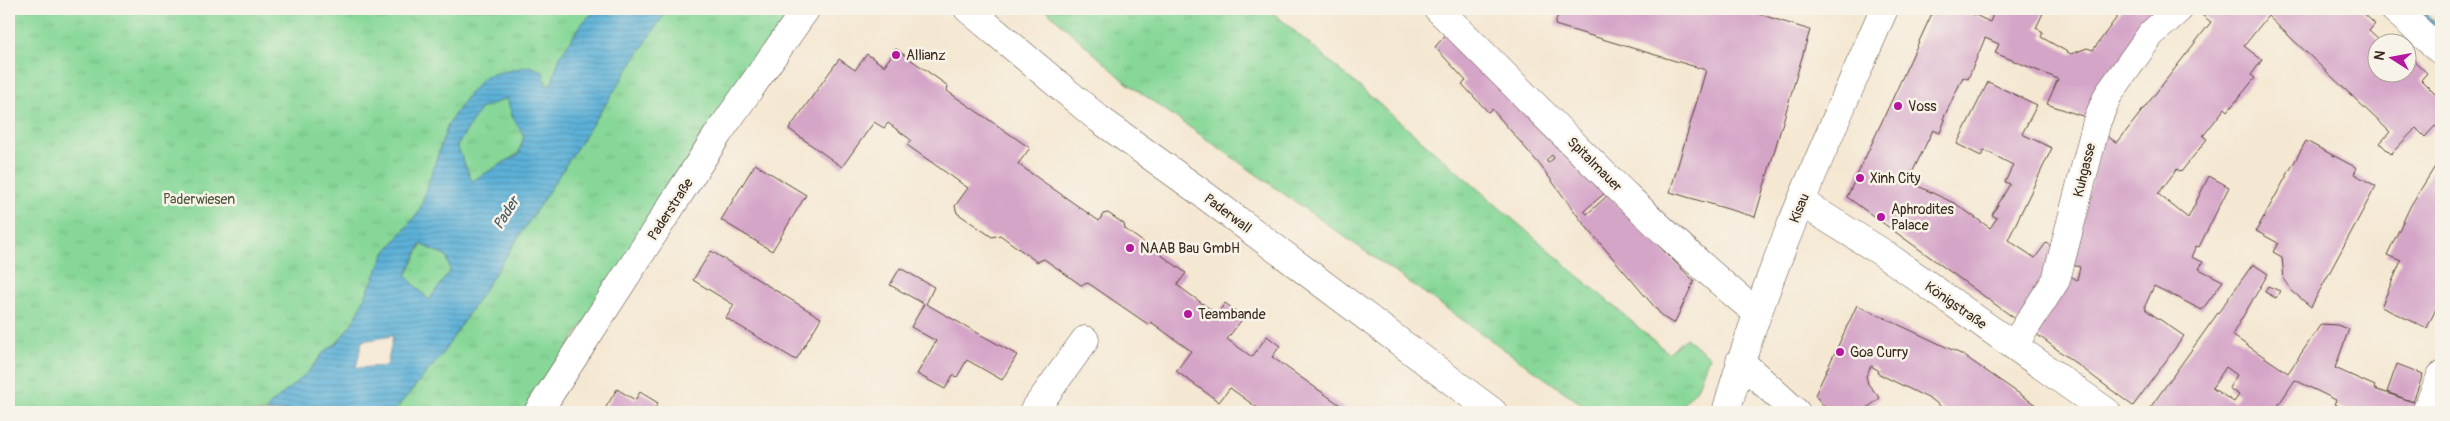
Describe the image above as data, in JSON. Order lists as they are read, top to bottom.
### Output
{
  "streets": {
    "street": [
      "Spitalmauer",
      "Kuhgasse",
      "Kisau",
      "Paderstraße",
      "Paderwall",
      "Königstraße"
    ]
  },
  "crossings": [
    ["Spitalmauer", "Kisau"],
    ["Kuhgasse", "Königstraße"],
    ["Kisau", "Königstraße"]
  ],
  "water": ["Pader"],
  "parks": ["Paderwiesen"],
  "places": [
    "Allianz",
    "Voss",
    "Xinh City",
    "Aphrodites Palace",
    "NAAB Bau GmbH",
    "Teambande",
    "Goa Curry"
  ],
  "north": "left"
}
